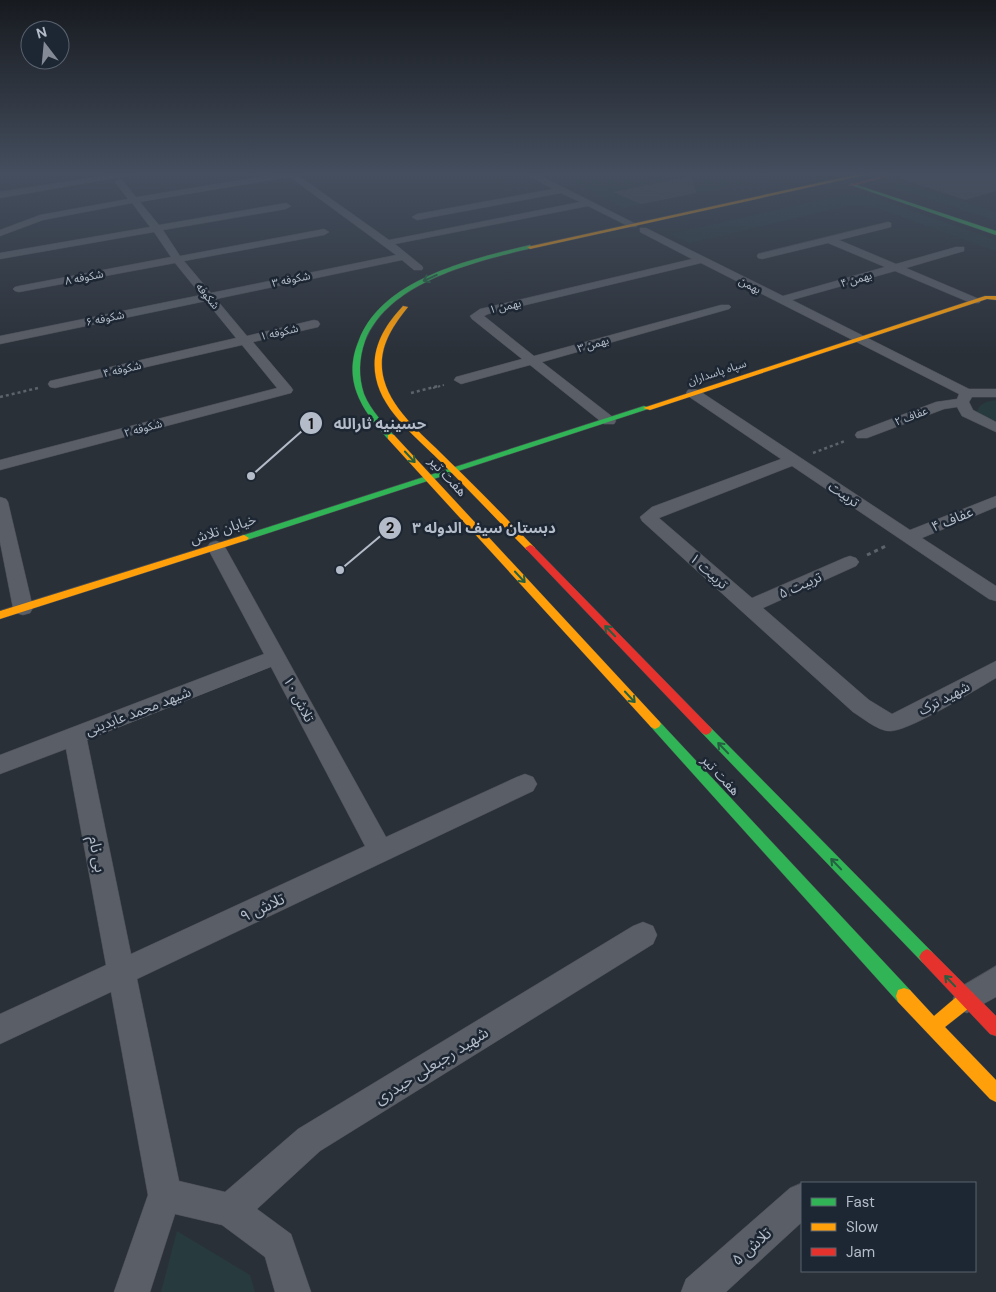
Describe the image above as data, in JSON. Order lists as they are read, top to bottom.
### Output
{
  "streets": {
    "main road": ["سپاه پاسداران", "هفت تیر", "خیابان تلاش"],
    "street": [
      "شکوفه ۸",
      "شکوفه ۳",
      "بهمن ۴",
      "بهمن",
      "شکوفه",
      "بهمن ۱",
      "شکوفه ۶",
      "شکوفه ۱",
      "بهمن ۳",
      "شکوفه ۴",
      "عفاف ۲",
      "شکوفه ۲",
      "تربیت",
      "عفاف ۴",
      "تربیت ۱",
      "تربیت ۵",
      "شهید ترک",
      "تلاش ۱۰",
      "شیهد محمد عابدینی",
      "بی نام",
      "تلاش ۹",
      "شهید رجبعلی حیدری",
      "تلاش ۵"
    ]
  },
  "crossings": [
    ["شکوفه ۸", "شکوفه"],
    ["شکوفه ۳", "شکوفه"],
    ["شکوفه ۳", "شکوفه ۶"],
    ["بهمن ۴", "بهمن"],
    ["بهمن", "بهمن ۱"],
    ["بهمن", "سپاه پاسداران"],
    ["بهمن", "عفاف ۲"],
    ["شکوفه", "شکوفه ۶"],
    ["شکوفه", "شکوفه ۱"],
    ["شکوفه", "شکوفه ۴"],
    ["شکوفه", "شکوفه ۲"],
    ["بهمن ۱", "بهمن ۳"],
    ["بهمن ۱", "سپاه پاسداران"],
    ["شکوفه ۱", "شکوفه ۴"],
    ["سپاه پاسداران", "هفت تیر"],
    ["سپاه پاسداران", "تربیت"],
    ["سپاه پاسداران", "خیابان تلاش"],
    ["هفت تیر", "خیابان تلاش"],
    ["تربیت", "عفاف ۴"],
    ["تربیت", "تربیت ۱"],
    ["خیابان تلاش", "تلاش ۱۰"],
    ["تربیت ۱", "تربیت ۵"],
    ["تربیت ۱", "شهید ترک"],
    ["تلاش ۱۰", "شیهد محمد عابدینی"],
    ["تلاش ۱۰", "تلاش ۹"],
    ["شیهد محمد عابدینی", "بی نام"],
    ["بی نام", "تلاش ۹"]
  ],
  "places": ["حسینیه ثارالله", "دبستان سیف الدوله ۳"],
  "legend": ["Fast", "Slow", "Jam"],
  "north": "top"
}
